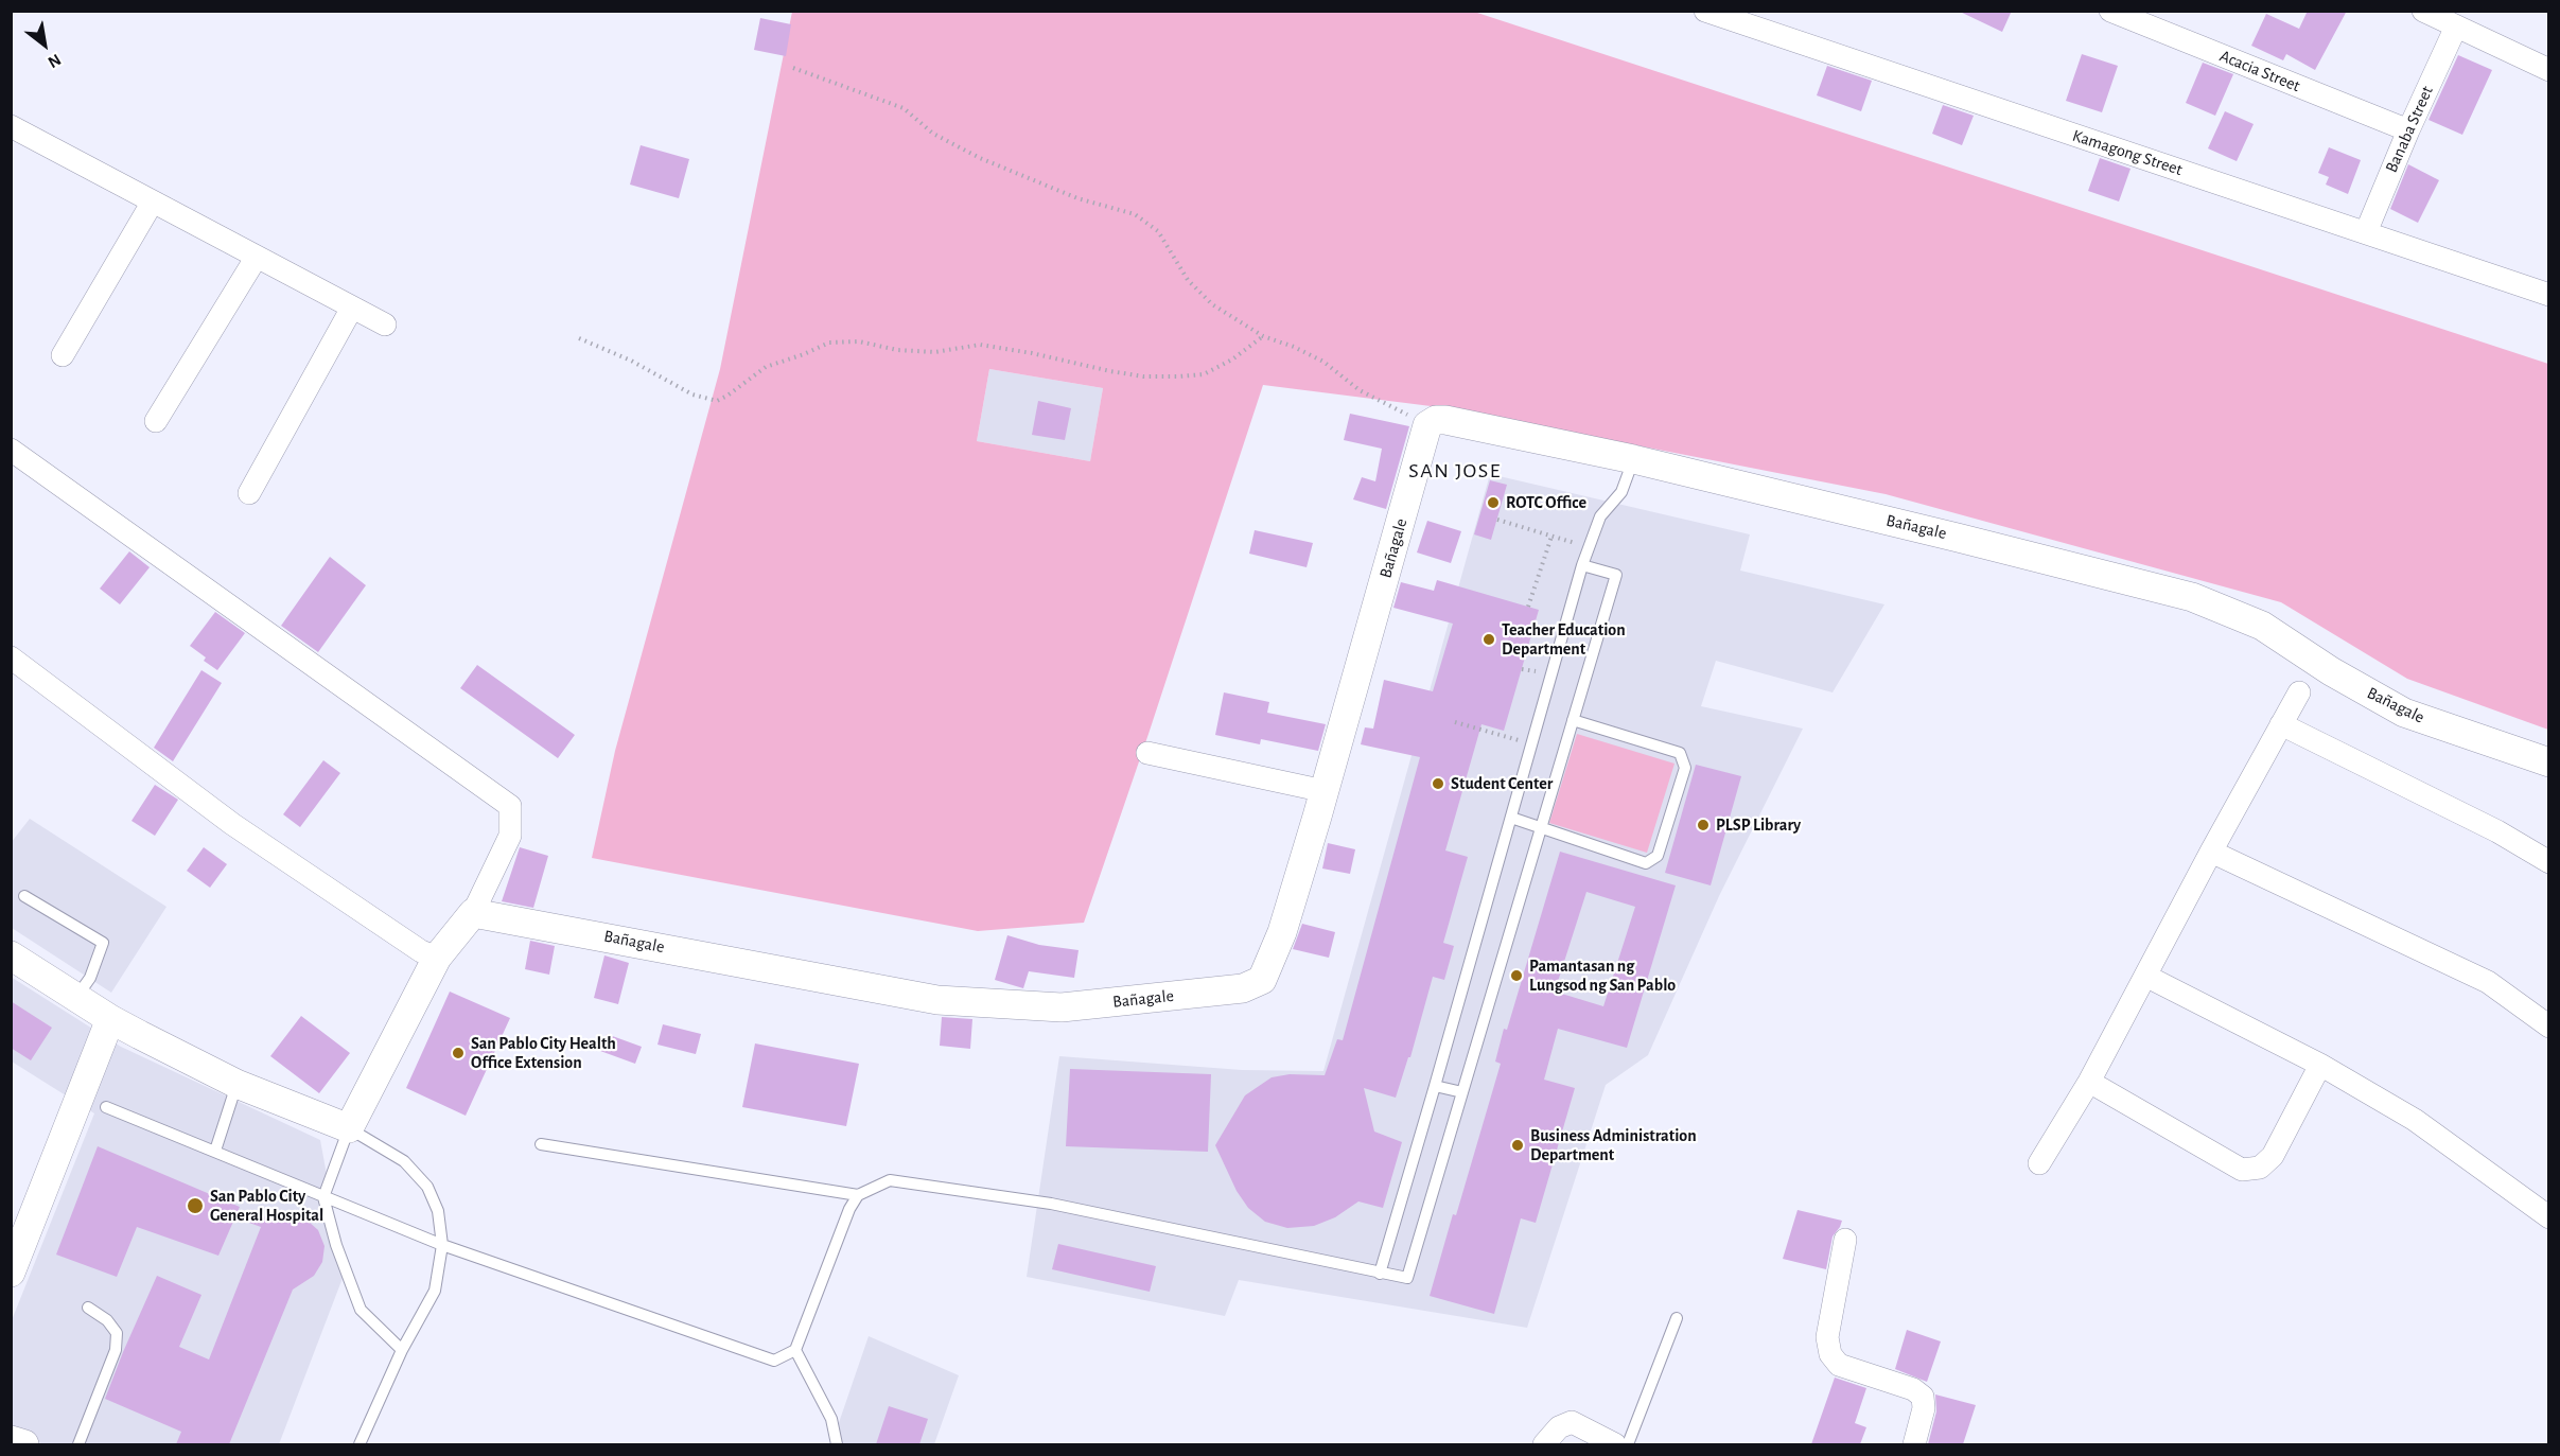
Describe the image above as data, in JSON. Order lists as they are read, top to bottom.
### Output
{
  "streets": {
    "street": [
      "Acacia Street",
      "Banaba Street",
      "Kamagong Street",
      "Bañagale"
    ]
  },
  "crossings": [
    ["Acacia Street", "Banaba Street"],
    ["Banaba Street", "Kamagong Street"]
  ],
  "districts": ["SAN JOSE"],
  "places": [
    "ROTC Office",
    "Teacher Education Department",
    "Student Center",
    "PLSP Library",
    "Pamantasan ng Lungsod ng San Pablo",
    "San Pablo City Health Office Extension",
    "Business Administration Department",
    "San Pablo City General Hospital"
  ],
  "north": "bottom right"
}
